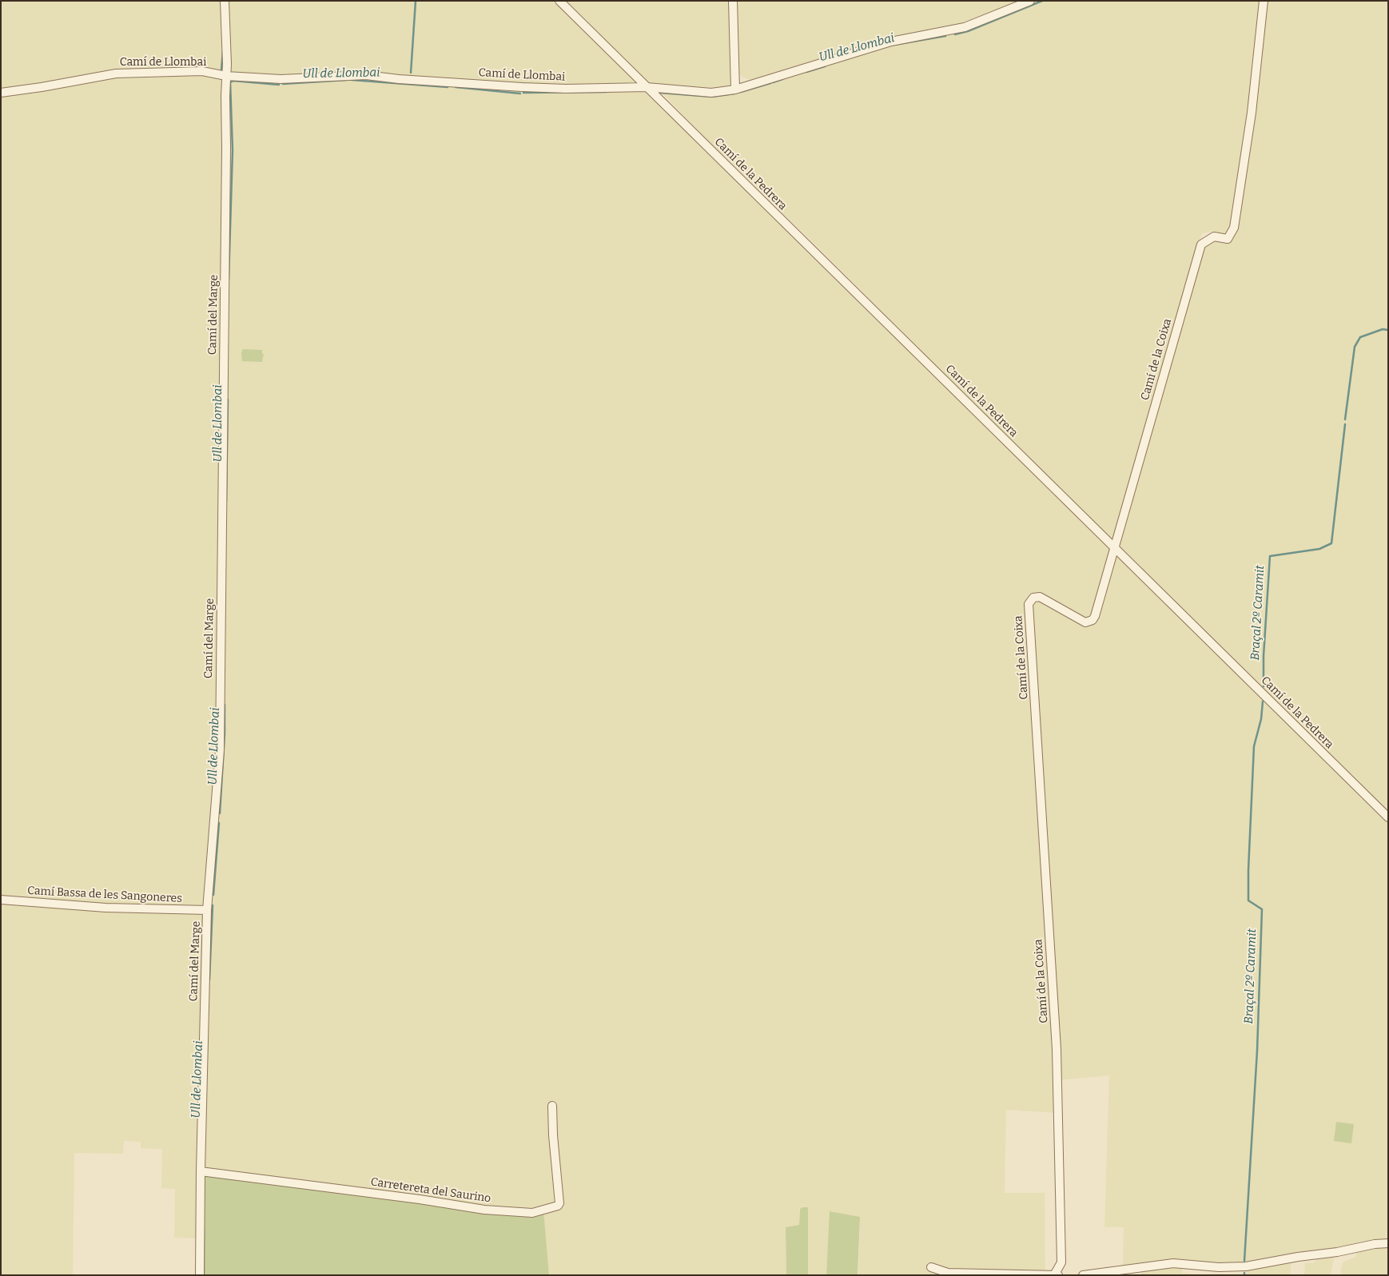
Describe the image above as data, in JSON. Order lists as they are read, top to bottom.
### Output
{
  "streets": {
    "street": [
      "Camí de Llombai",
      "Camí de la Pedrera",
      "Camí del Marge",
      "Camí de la Coixa",
      "Camí Bassa de les Sangoneres",
      "Carretereta del Saurino"
    ]
  },
  "crossings": [
    ["Camí de Llombai", "Camí de la Pedrera"],
    ["Camí de Llombai", "Camí del Marge"],
    ["Camí de la Pedrera", "Camí de la Coixa"],
    ["Camí del Marge", "Camí Bassa de les Sangoneres"],
    ["Camí del Marge", "Carretereta del Saurino"]
  ],
  "water": ["Ull de Llombai", "Braçal 2º Caramit"]
}
